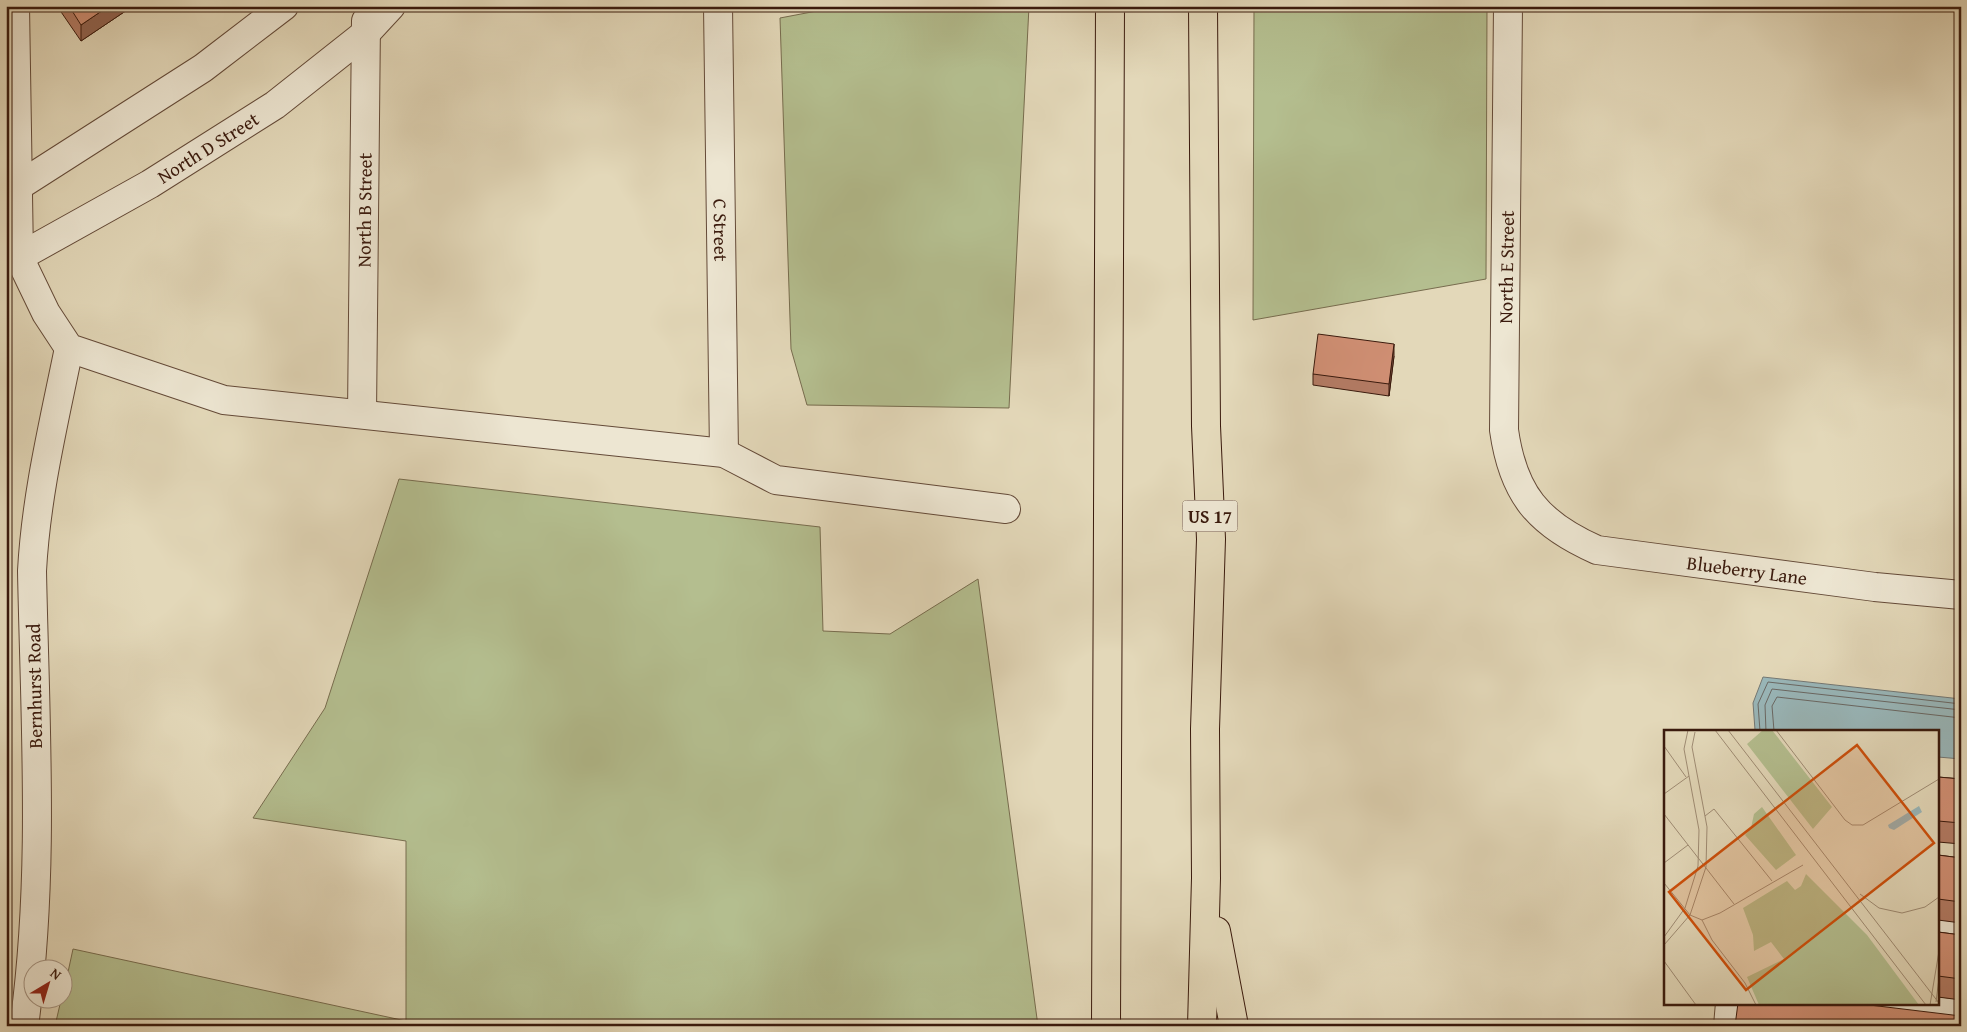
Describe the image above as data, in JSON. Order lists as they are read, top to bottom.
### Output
{
  "streets": {
    "highway": ["US 17"],
    "street": [
      "North D Street",
      "North B Street",
      "C Street",
      "North E Street",
      "Blueberry Lane",
      "Bernhurst Road"
    ]
  },
  "crossings": [
    ["North D Street", "North B Street"],
    ["North E Street", "Blueberry Lane"]
  ],
  "north": "top right"
}
